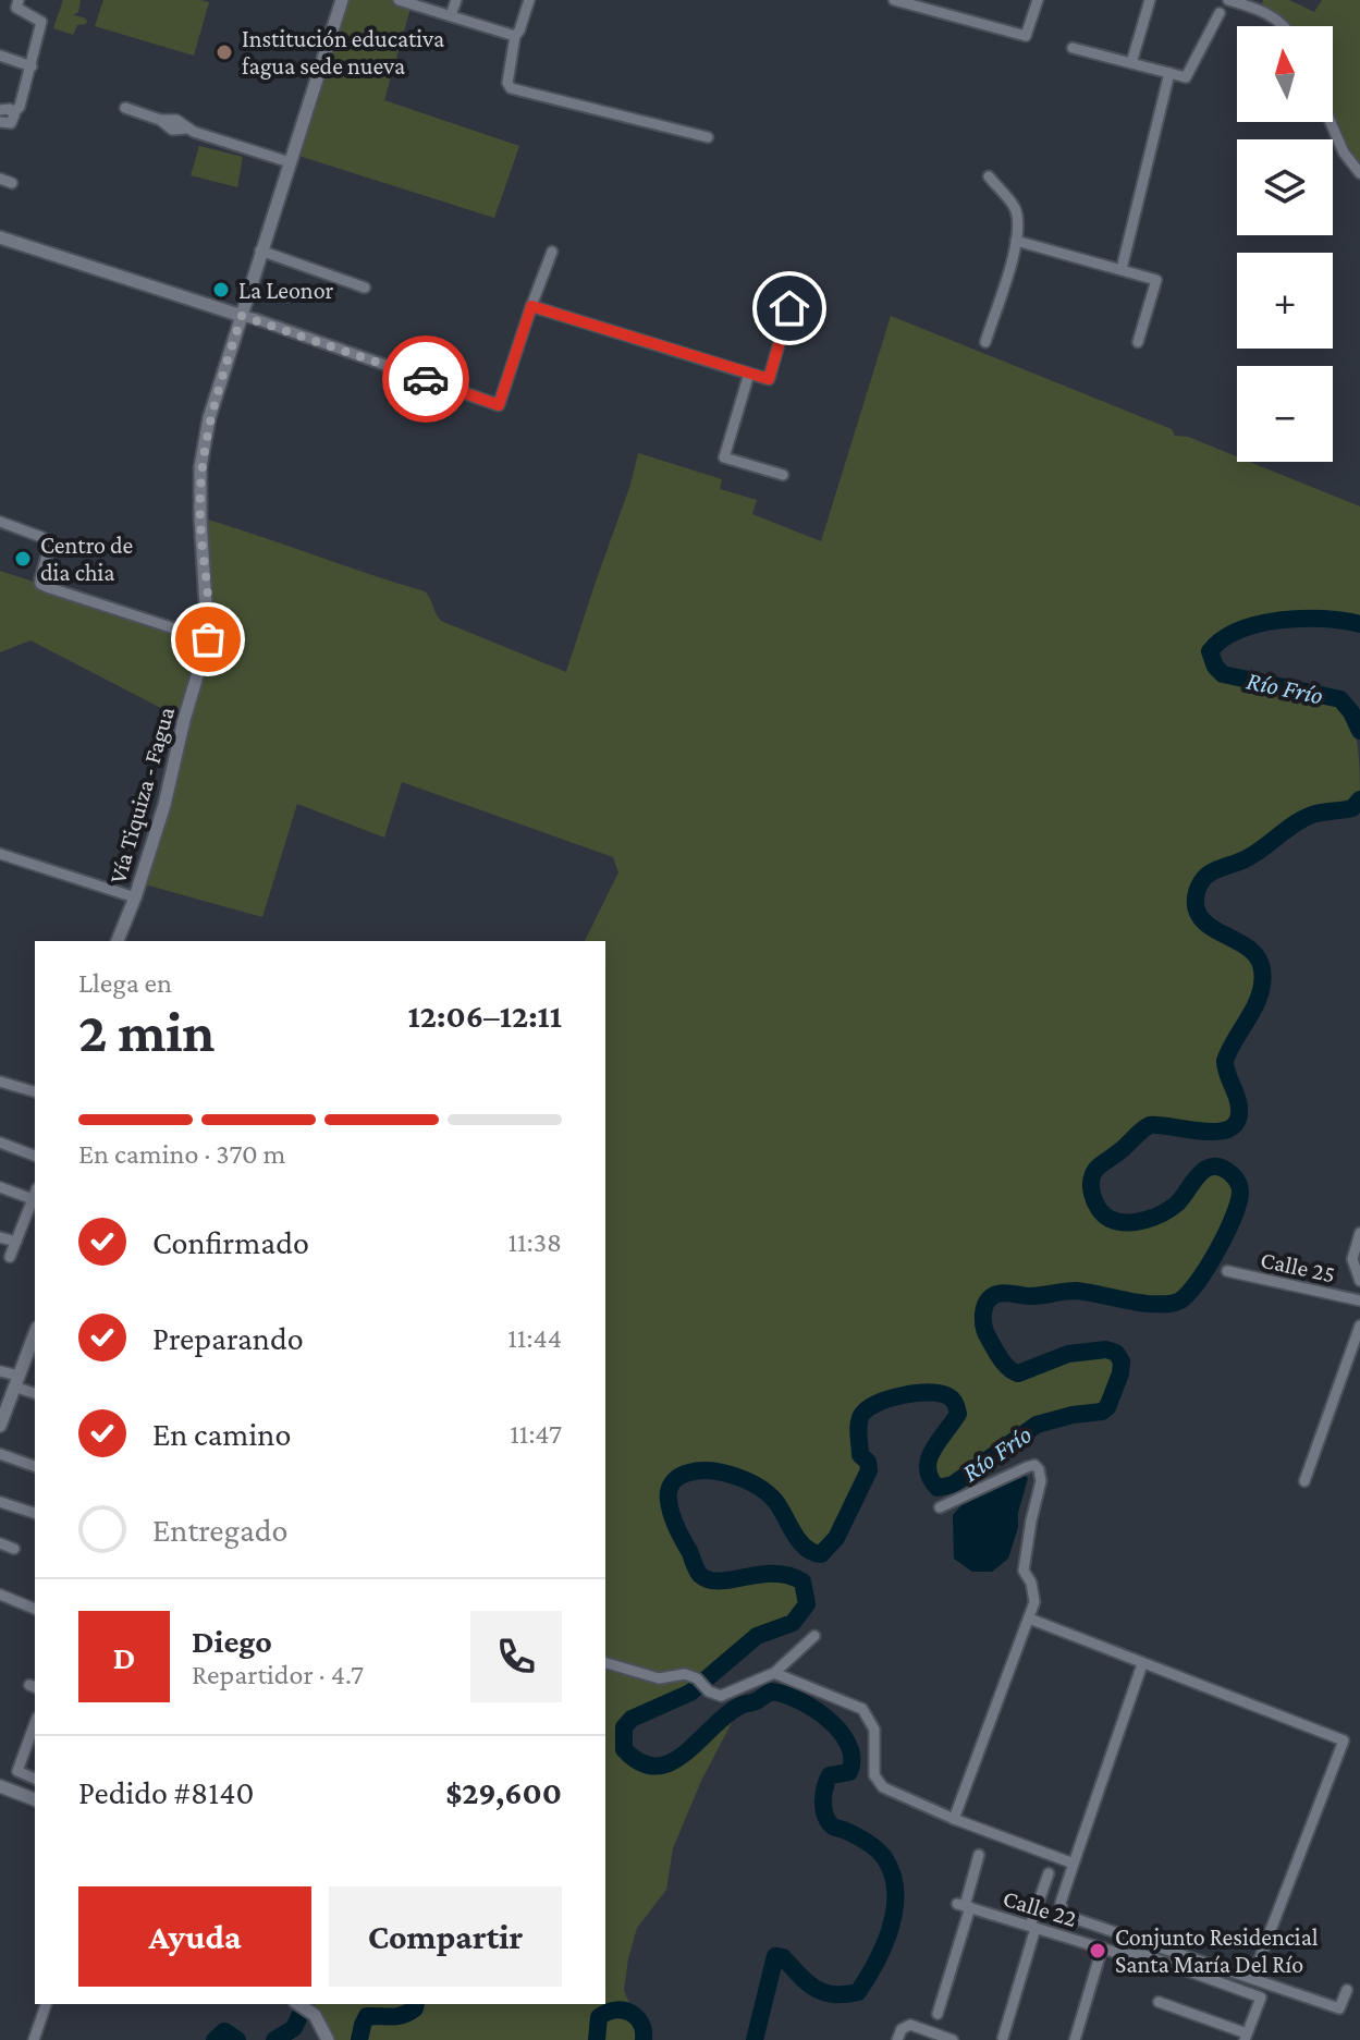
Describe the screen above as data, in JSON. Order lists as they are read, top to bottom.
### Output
{
  "streets": {
    "street": ["Vía Tiquiza - Fagua", "Calle 25", "Calle 22"]
  },
  "water": ["Río Frío"],
  "places": [
    "Institución educativa fagua sede nueva",
    "La Leonor",
    "Centro de dia chia",
    "Conjunto Residencial Santa María Del Río"
  ],
  "north": "top",
  "page": {
    "map_buttons": ["+", "−"],
    "heading": ["2 min", "Llega en", "12:06–12:11"],
    "panel": [
      "Diego",
      "Repartidor · 4.7",
      "Pedido #8140",
      "$29,600"
    ],
    "bar": "En camino · 370 m",
    "list": [
      ["Confirmado", "11:38"],
      ["Preparando", "11:44"],
      ["En camino", "11:47"],
      "Entregado"
    ],
    "round": "D",
    "buttons": ["Ayuda", "Compartir"]
  }
}
